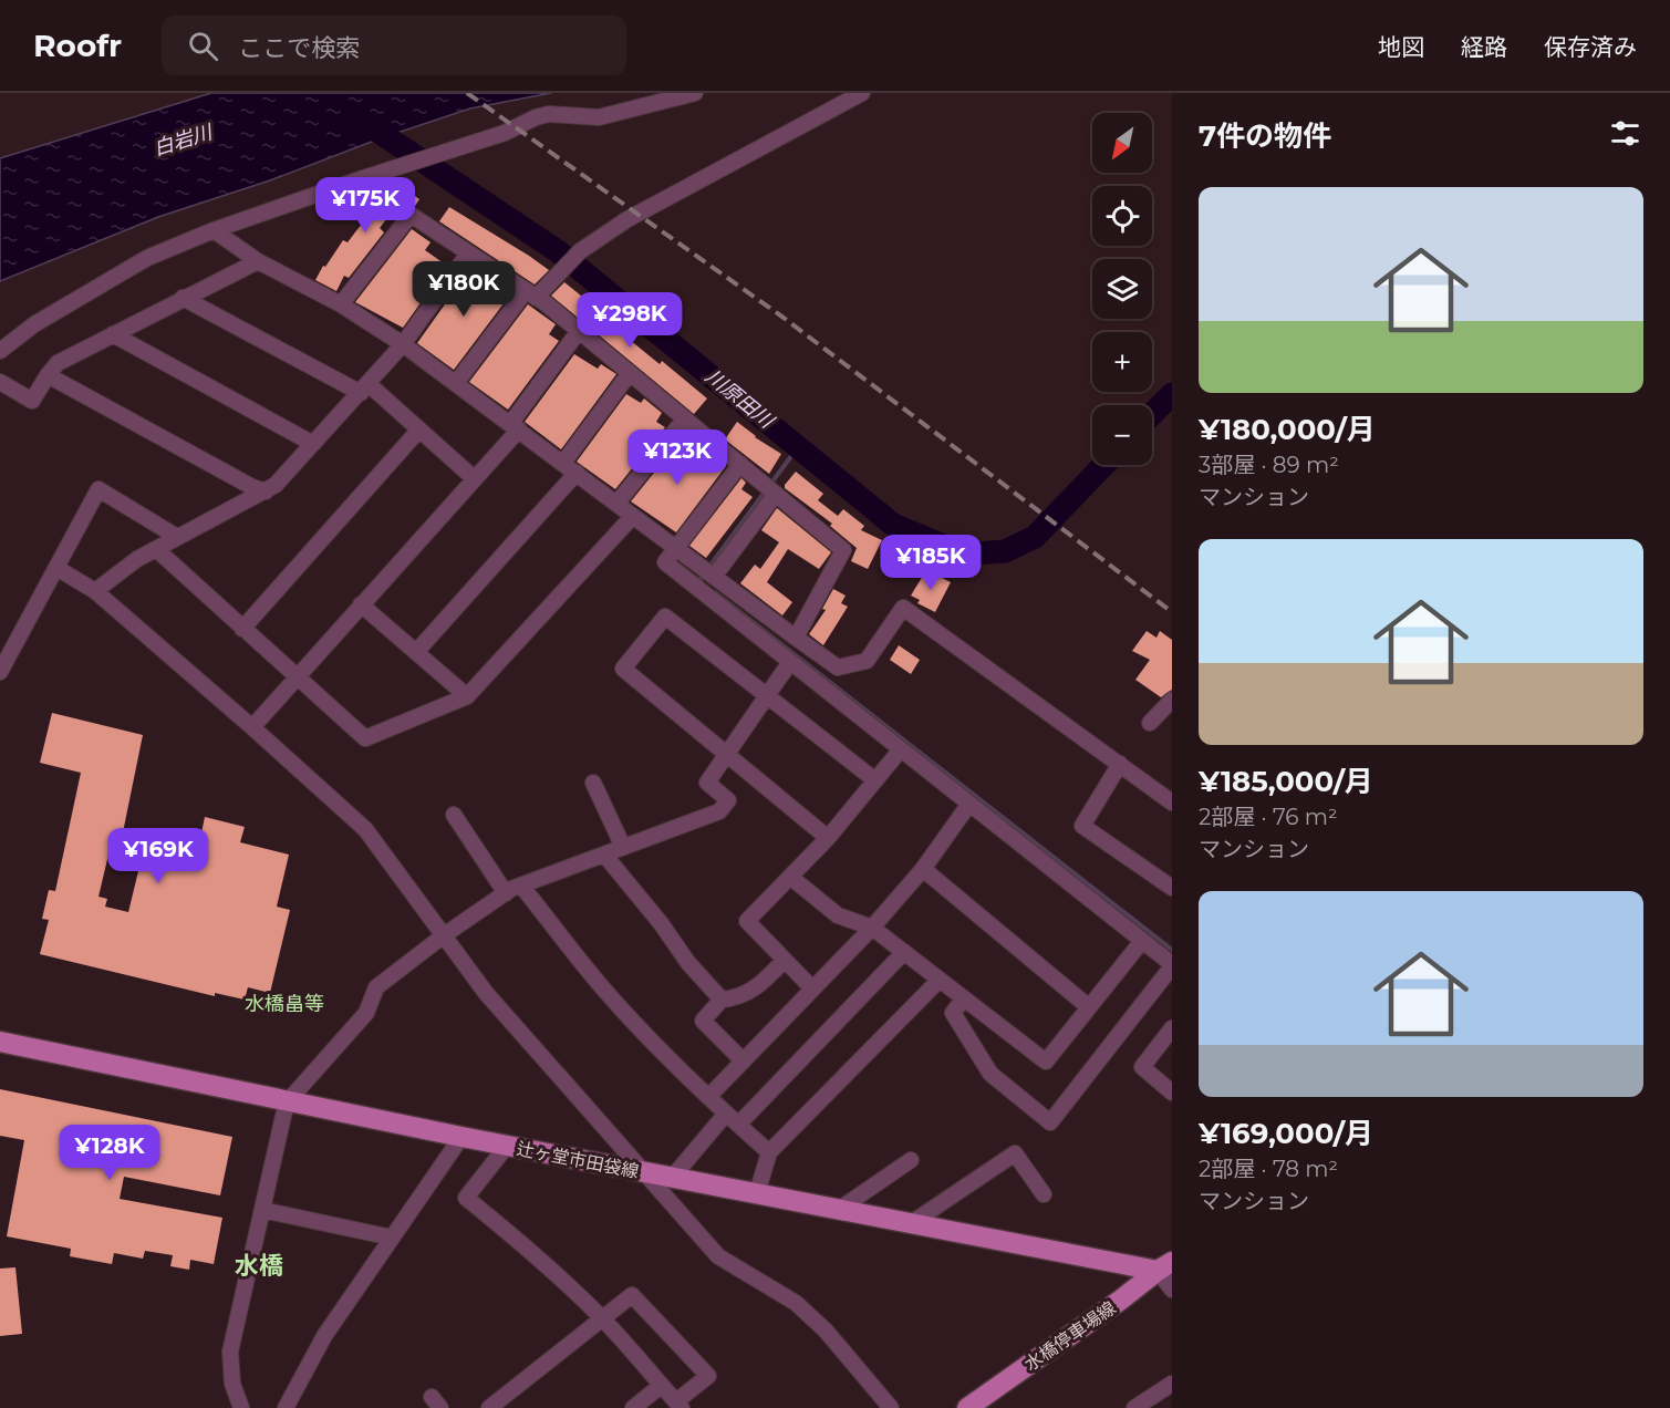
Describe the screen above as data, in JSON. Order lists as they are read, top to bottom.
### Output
{
  "streets": {
    "main road": ["辻ヶ堂市田袋線", "水橋停車場線"]
  },
  "crossings": [
    ["辻ヶ堂市田袋線", "水橋停車場線"]
  ],
  "districts": ["水橋畠等", "水橋"],
  "water": ["白岩川", "川原田川"],
  "north": "bottom left",
  "page": {
    "header": "Roofr",
    "search": "ここで検索",
    "nav": ["地図", "経路", "保存済み"],
    "heading": "7件の物件",
    "map_buttons": ["+", "−"],
    "list": [
      {
        "name": "¥180,000/月",
        "note": "3部屋 · 89 m² · マンション"
      },
      {
        "name": "¥185,000/月",
        "note": "2部屋 · 76 m² · マンション"
      },
      {
        "name": "¥169,000/月",
        "note": "2部屋 · 78 m² · マンション"
      }
    ],
    "price": [
      "¥175K",
      "¥180K",
      "¥298K",
      "¥123K",
      "¥185K",
      "¥169K",
      "¥128K"
    ]
  }
}
